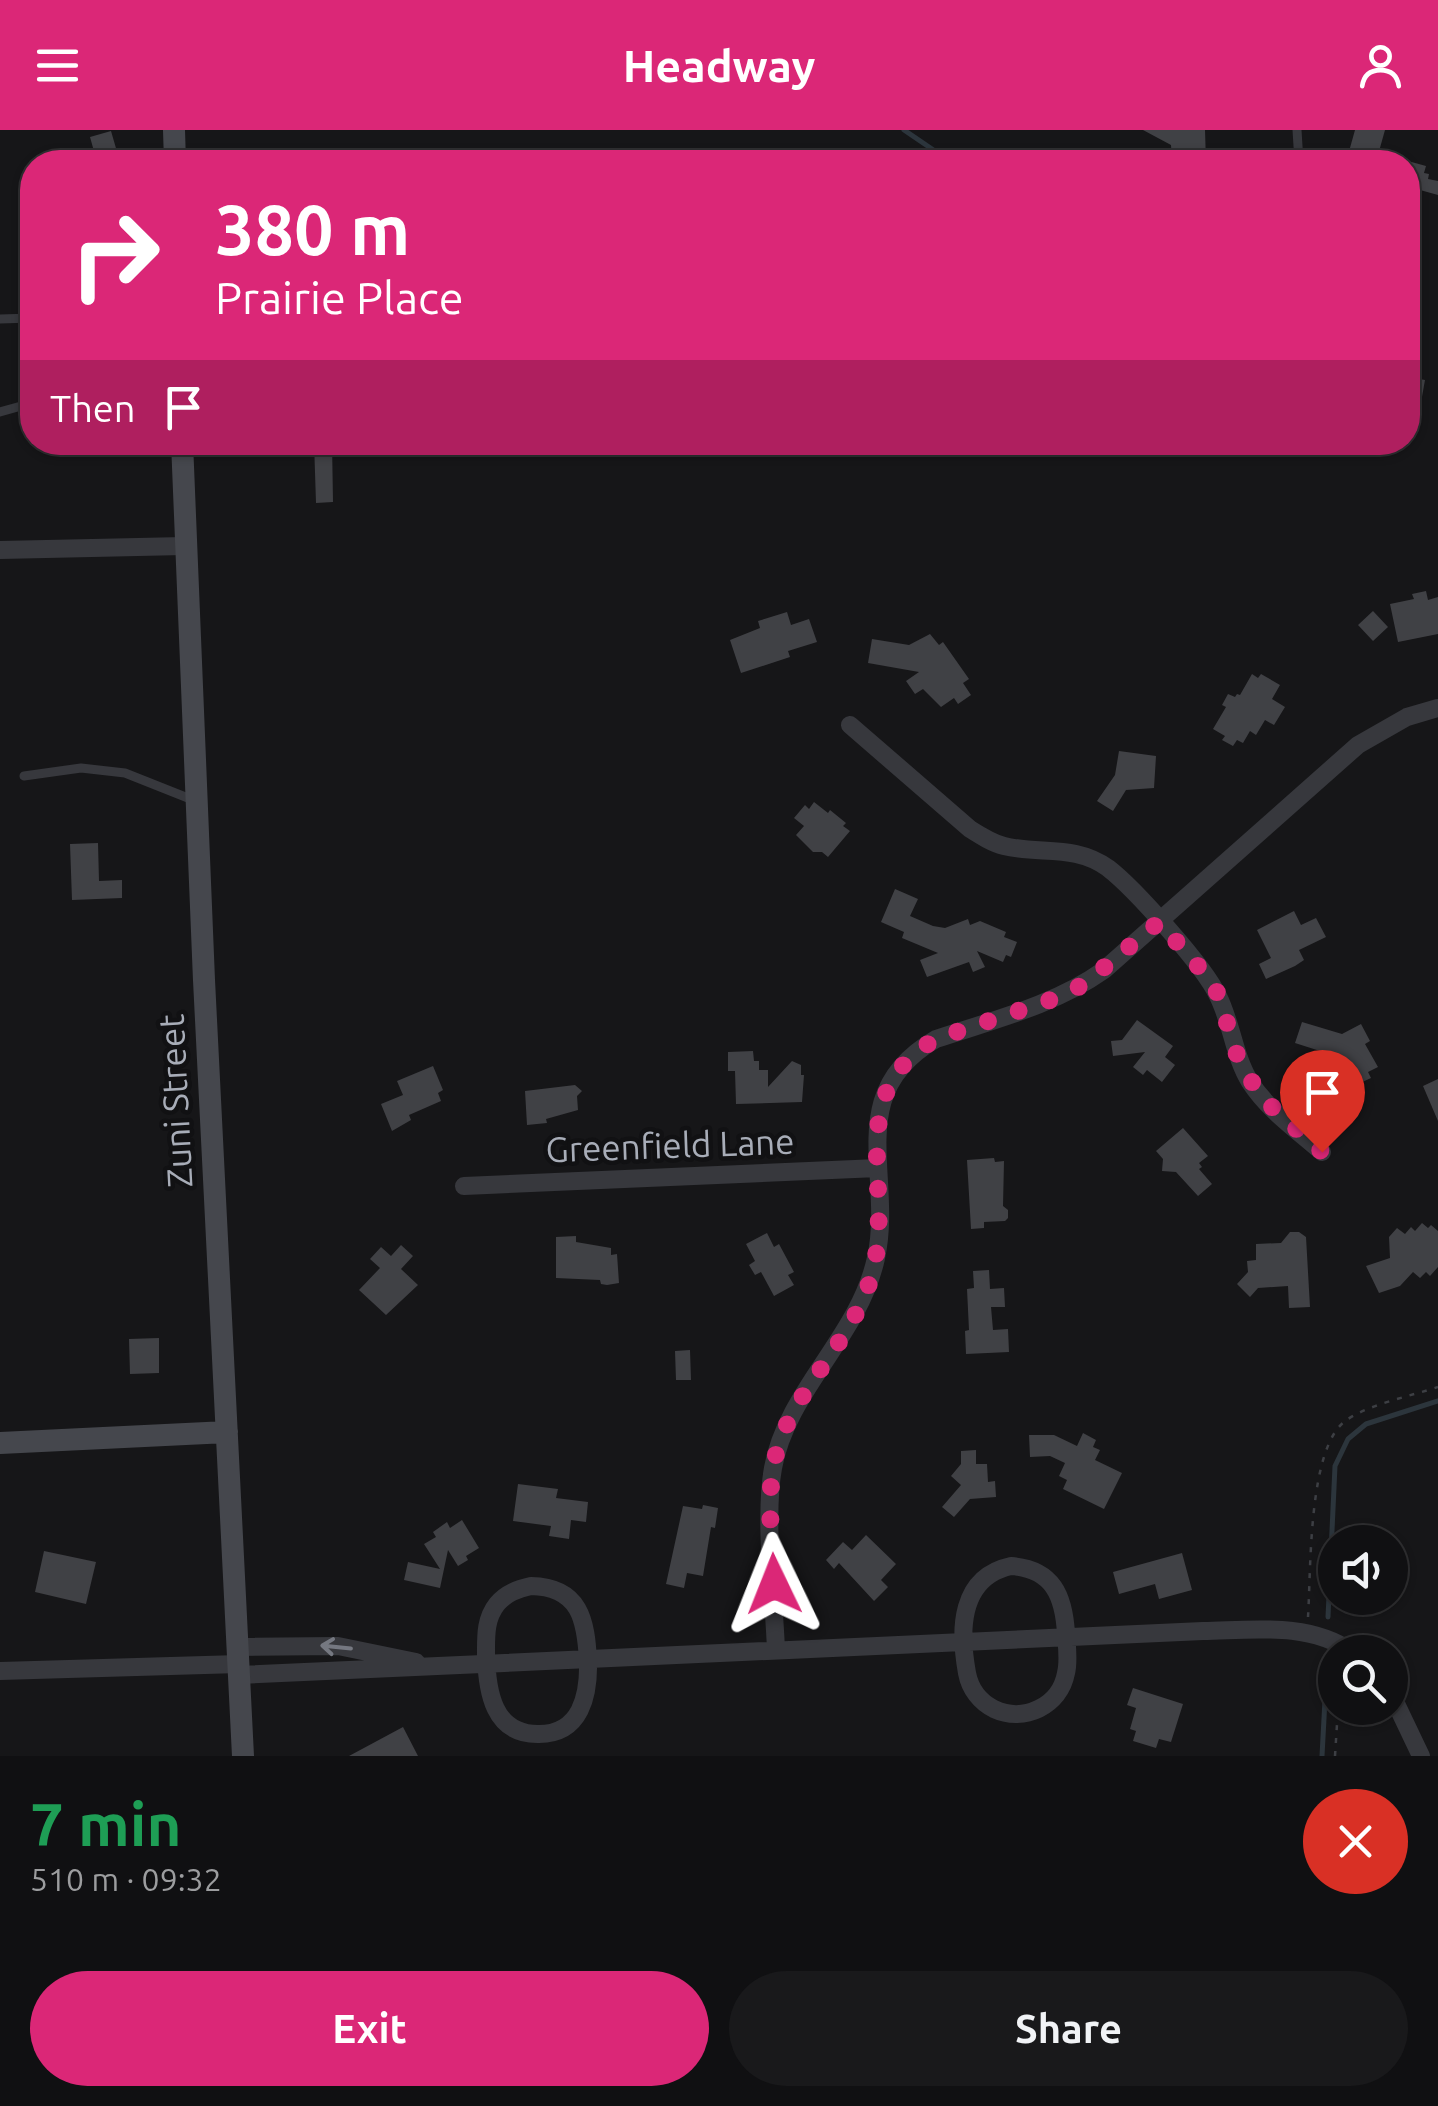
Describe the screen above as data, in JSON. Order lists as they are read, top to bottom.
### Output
{
  "streets": {
    "street": ["Zuni Street", "Greenfield Lane"]
  },
  "page": {
    "header": "Headway",
    "turn": ["380 m", "Prairie Place"],
    "then": "Then",
    "heading": ["7 min", "510 m · 09:32"],
    "buttons": ["Exit", "Share"]
  }
}
